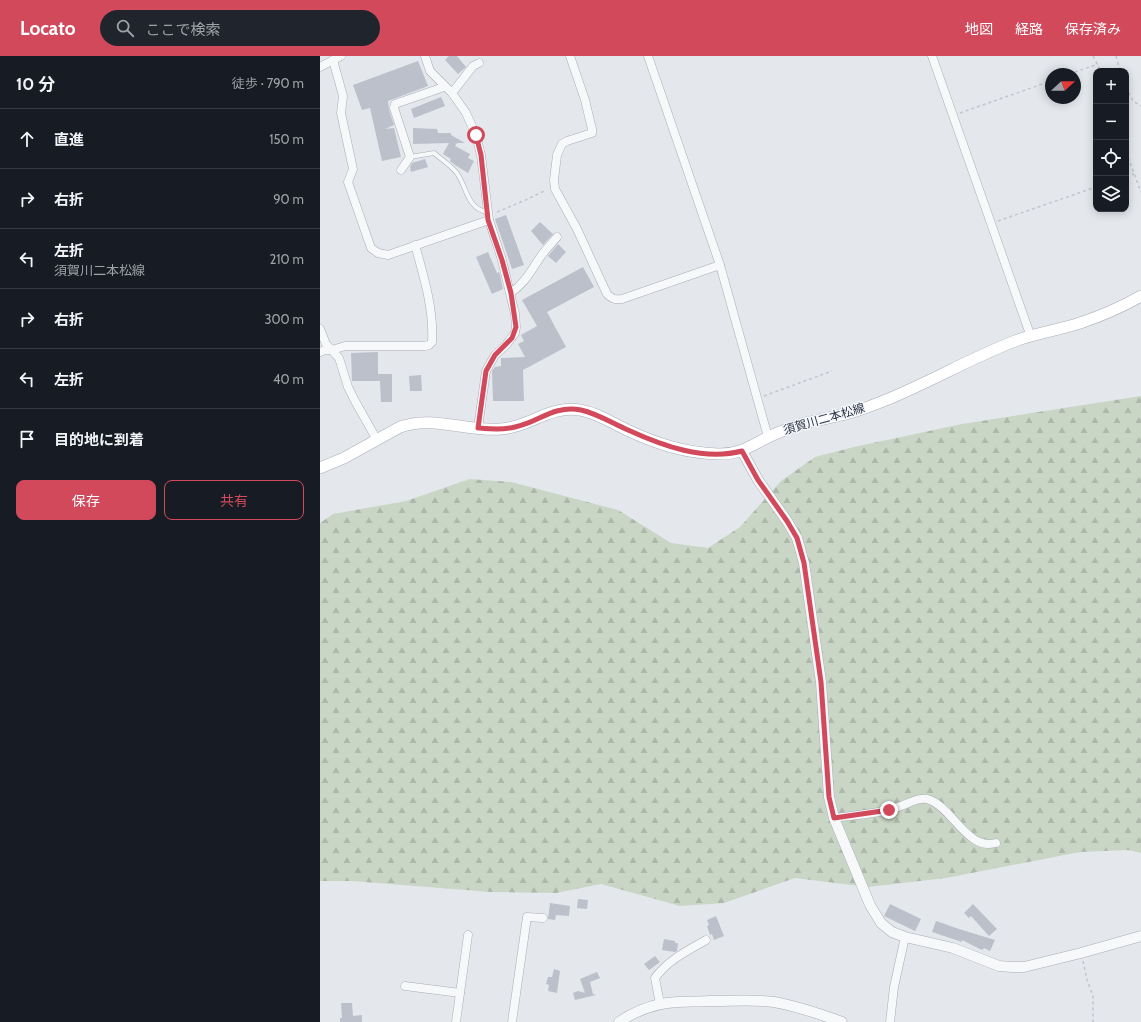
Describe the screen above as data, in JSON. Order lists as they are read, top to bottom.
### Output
{
  "streets": {
    "main road": ["須賀川二本松線"]
  },
  "north": "right",
  "page": {
    "header": "Locato",
    "search": "ここで検索",
    "nav": ["地図", "経路", "保存済み"],
    "heading": ["10 分", "徒歩 · 790 m"],
    "map_buttons": ["+", "−"],
    "list": [
      ["直進", "150 m"],
      ["右折", "90 m"],
      ["左折", "須賀川二本松線", "210 m"],
      ["右折", "300 m"],
      ["左折", "40 m"],
      "目的地に到着"
    ],
    "buttons": ["保存", "共有"]
  }
}
